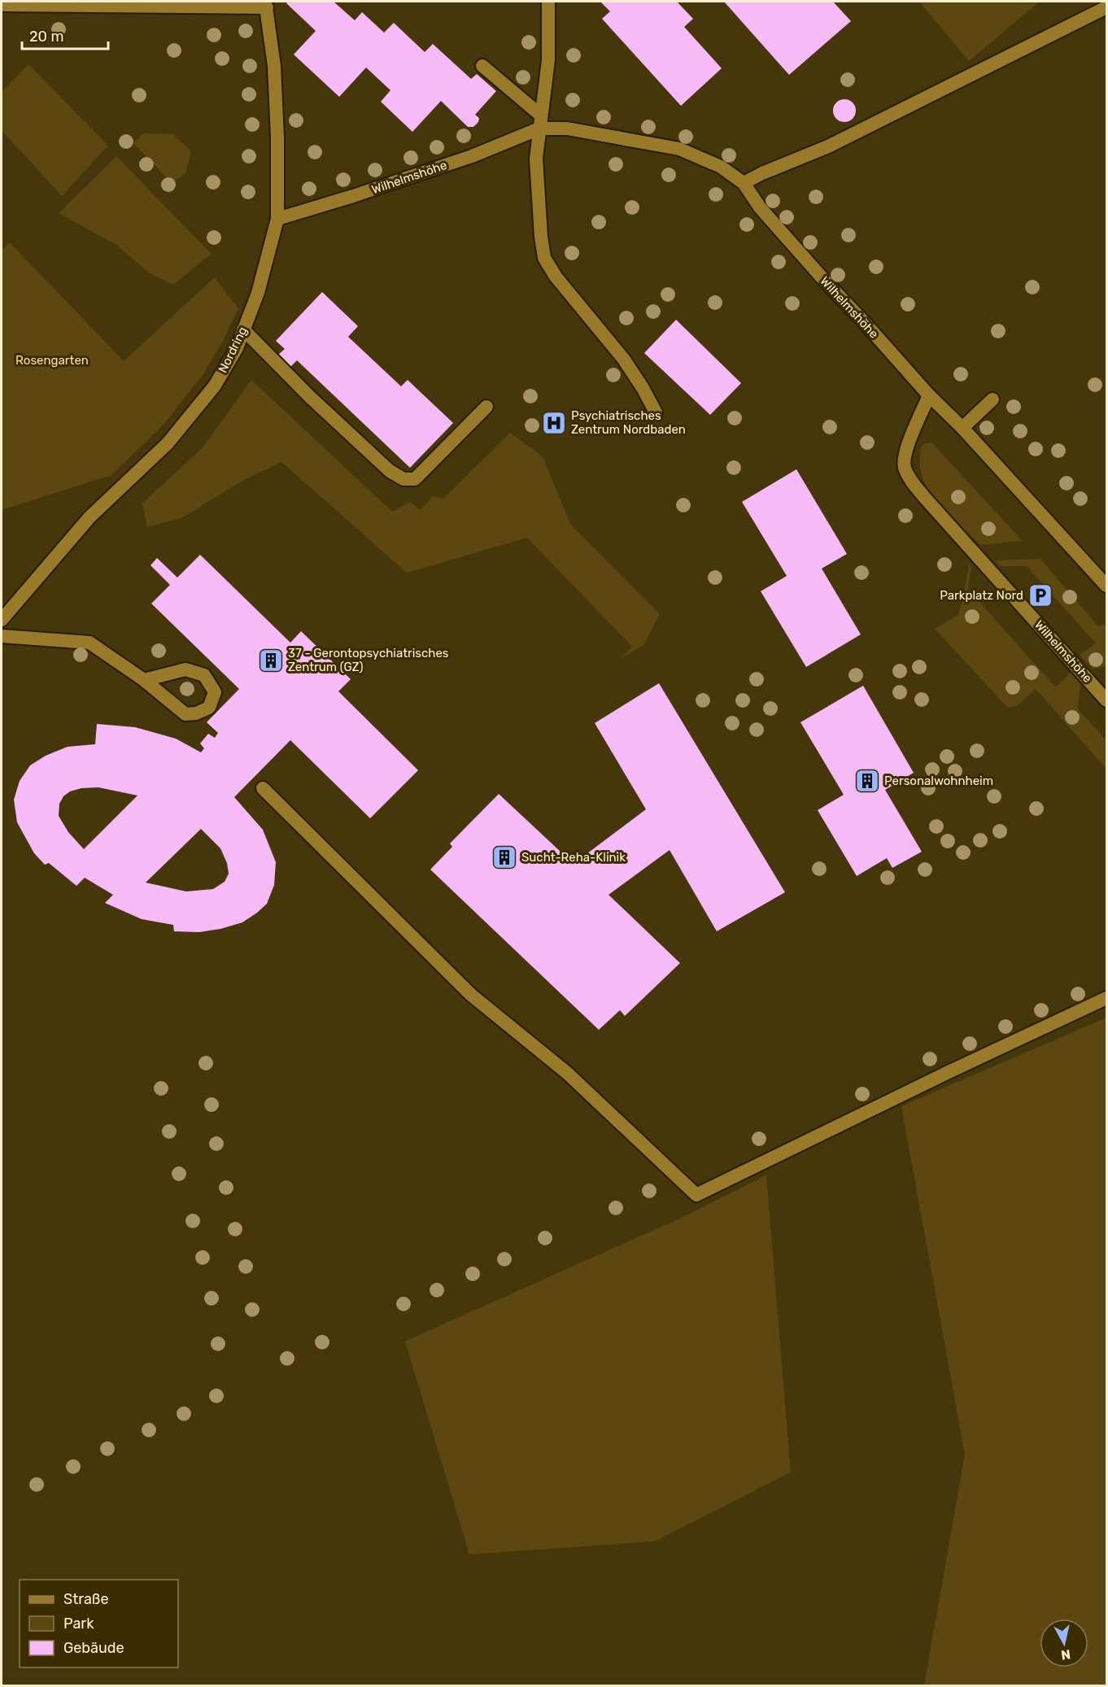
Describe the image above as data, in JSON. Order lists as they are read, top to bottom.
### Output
{
  "streets": {
    "street": ["Wilhelmshöhe", "Nordring"]
  },
  "crossings": [
    ["Wilhelmshöhe", "Nordring"]
  ],
  "parks": ["Rosengarten"],
  "places": {
    "hospital": ["Psychiatrisches Zentrum Nordbaden"],
    "parking": ["Parkplatz Nord"],
    "building": ["37 - Gerontopsychiatrisches Zentrum (GZ)", "Personalwohnheim", "Sucht-Reha-Klinik"]
  },
  "legend": ["Straße", "Park", "Gebäude"],
  "scale_bar": "20 m",
  "north": "bottom"
}
